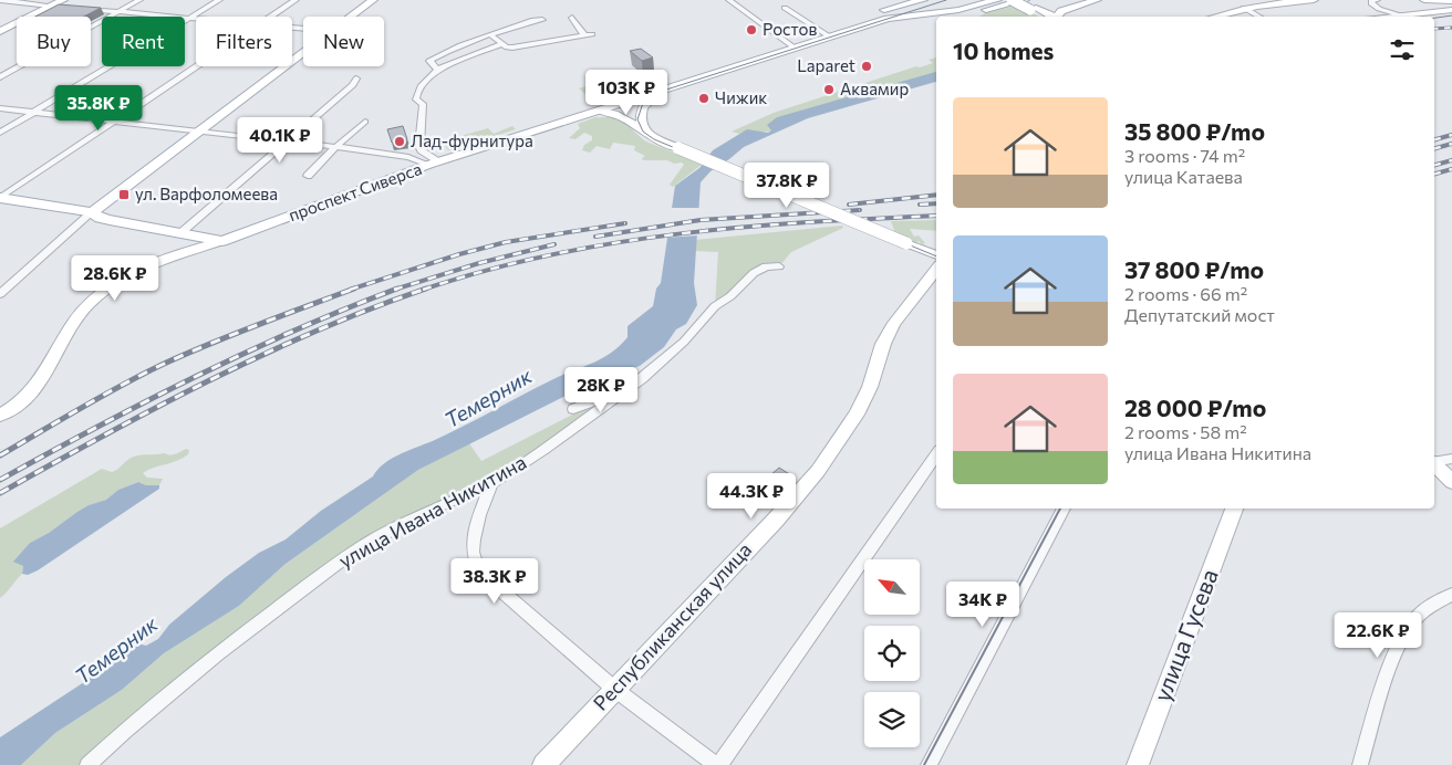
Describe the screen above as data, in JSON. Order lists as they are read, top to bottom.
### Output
{
  "streets": {
    "main road": ["проспект Сиверса"],
    "street": ["улица Ивана Никитина", "Республиканская улица", "улица Гусева"]
  },
  "water": ["Темерник"],
  "places": {
    "other": [
      "Ростов",
      "Laparet",
      "Аквамир",
      "Чижик",
      "Лад-фурнитура"
    ],
    "transit": ["ул. Варфоломеева"]
  },
  "north": "top left",
  "page": {
    "chip": [
      "Buy",
      "Rent",
      "Filters",
      "New"
    ],
    "heading": "10 homes",
    "price": [
      "103K ₽",
      "35.8K ₽",
      "40.1K ₽",
      "37.8K ₽",
      "28.6K ₽",
      "28K ₽",
      "44.3K ₽",
      "38.3K ₽",
      "34K ₽",
      "22.6K ₽"
    ],
    "list": [
      {
        "name": "35 800 ₽/mo",
        "note": "3 rooms · 74 m² · улица Катаева"
      },
      {
        "name": "37 800 ₽/mo",
        "note": "2 rooms · 66 m² · Депутатский мост"
      },
      {
        "name": "28 000 ₽/mo",
        "note": "2 rooms · 58 m² · улица Ивана Никитина"
      }
    ]
  }
}
